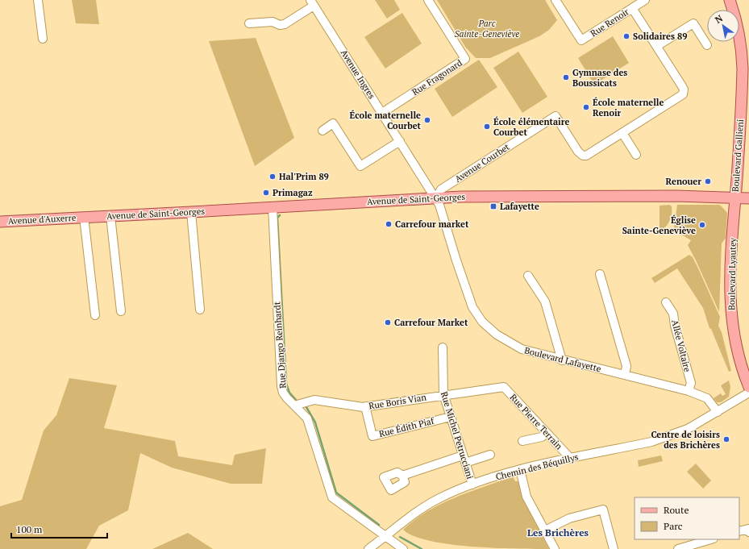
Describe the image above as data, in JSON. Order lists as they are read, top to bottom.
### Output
{
  "streets": {
    "main road": [
      "Boulevard Gallieni",
      "Avenue de Saint-Georges",
      "Avenue d'Auxerre",
      "Boulevard Lyautey"
    ],
    "street": [
      "Rue Renoir",
      "Avenue Ingres",
      "Rue Fragonard",
      "Avenue Courbet",
      "Rue Django Reinhardt",
      "Allée Voltaire",
      "Boulevard Lafayette",
      "Rue Boris Vian",
      "Rue Pierre Terrain",
      "Rue Édith Piaf",
      "Rue Michel Petrucciani",
      "Chemin des Béquillys"
    ]
  },
  "crossings": [
    ["Rue Renoir", "Avenue Courbet"],
    ["Avenue Ingres", "Rue Fragonard"],
    ["Avenue Ingres", "Avenue Courbet"],
    ["Avenue Ingres", "Avenue de Saint-Georges"],
    ["Avenue Ingres", "Boulevard Lafayette"],
    ["Boulevard Gallieni", "Avenue de Saint-Georges"],
    ["Boulevard Gallieni", "Boulevard Lyautey"],
    ["Avenue Courbet", "Avenue de Saint-Georges"],
    ["Avenue Courbet", "Boulevard Lafayette"],
    ["Avenue de Saint-Georges", "Avenue d'Auxerre"],
    ["Avenue de Saint-Georges", "Boulevard Lyautey"],
    ["Avenue de Saint-Georges", "Rue Django Reinhardt"],
    ["Avenue de Saint-Georges", "Boulevard Lafayette"],
    ["Rue Django Reinhardt", "Rue Boris Vian"],
    ["Rue Django Reinhardt", "Chemin des Béquillys"],
    ["Allée Voltaire", "Boulevard Lafayette"],
    ["Boulevard Lafayette", "Chemin des Béquillys"],
    ["Rue Boris Vian", "Rue Pierre Terrain"],
    ["Rue Boris Vian", "Rue Édith Piaf"],
    ["Rue Boris Vian", "Rue Michel Petrucciani"],
    ["Rue Pierre Terrain", "Rue Michel Petrucciani"],
    ["Rue Pierre Terrain", "Chemin des Béquillys"],
    ["Rue Édith Piaf", "Rue Michel Petrucciani"],
    ["Rue Michel Petrucciani", "Chemin des Béquillys"]
  ],
  "districts": ["Les Brichères"],
  "parks": ["Parc Sainte-Geneviève"],
  "places": {
    "other": [
      "Solidaires 89",
      "Gymnase des Boussicats",
      "École maternelle Renoir",
      "École maternelle Courbet",
      "École élémentaire Courbet",
      "Hal'Prim 89",
      "Renouer",
      "Primagaz",
      "Carrefour market",
      "Église Sainte-Geneviève",
      "Carrefour Market",
      "Centre de loisirs des Brichères"
    ],
    "transit": ["Lafayette"]
  },
  "legend": ["Route", "Parc"],
  "scale_bar": "100 m",
  "north": "top left"
}
